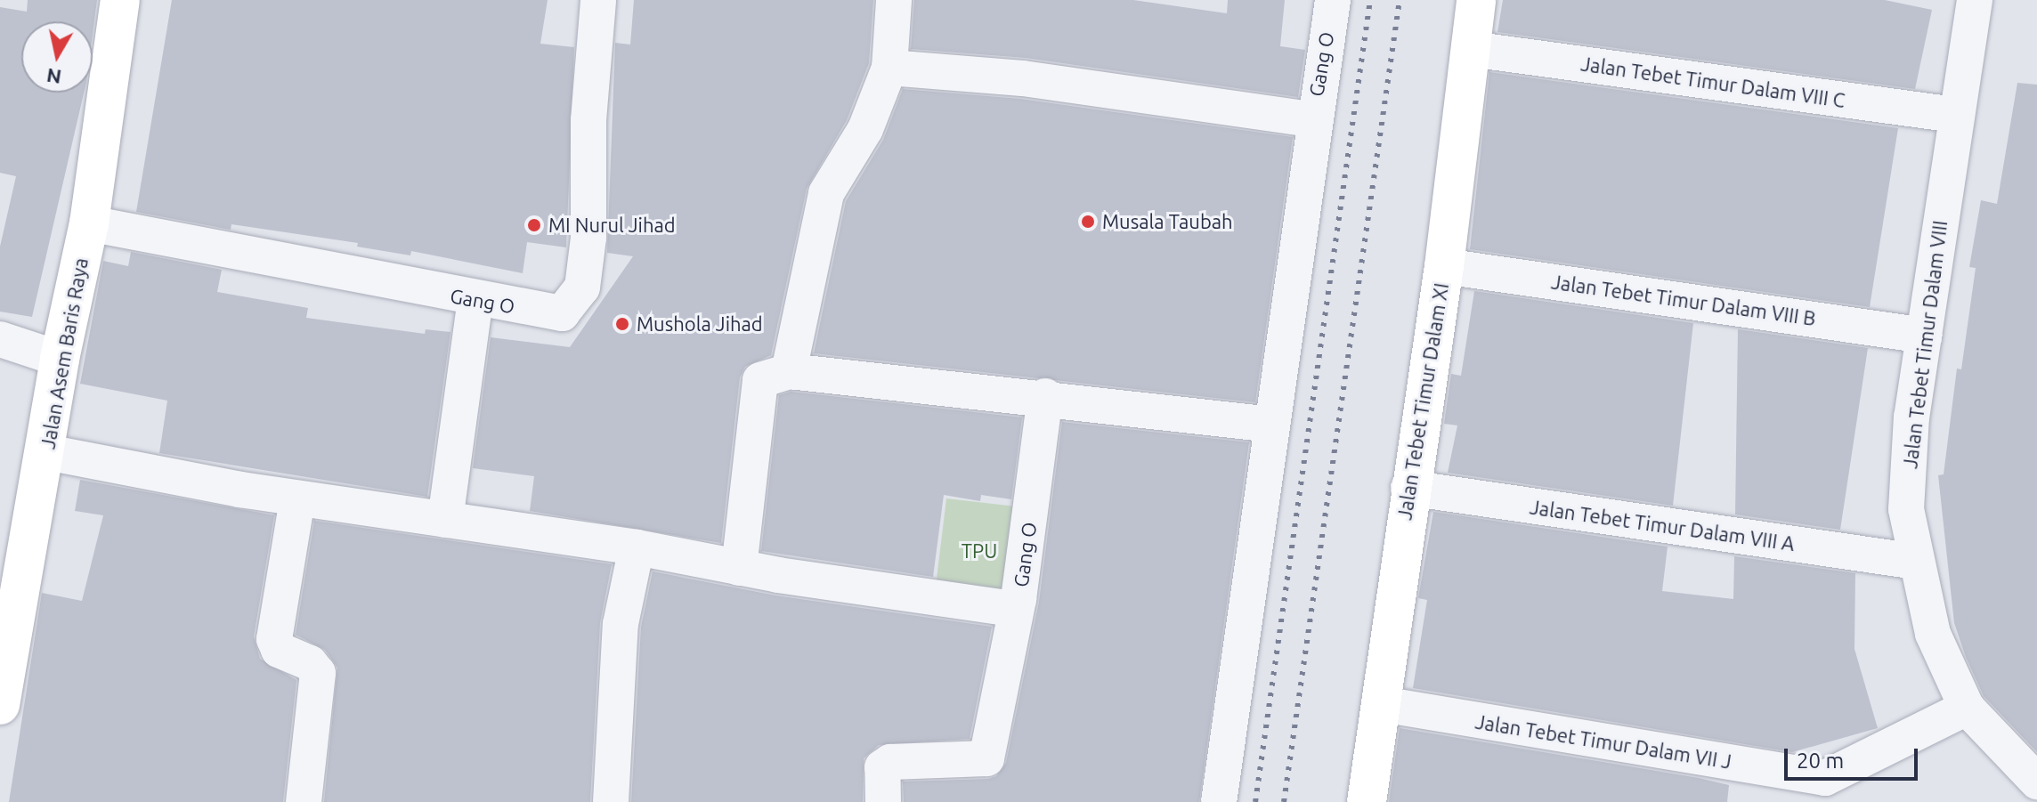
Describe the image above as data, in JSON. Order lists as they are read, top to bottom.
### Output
{
  "streets": {
    "street": [
      "Gang O",
      "Jalan Tebet Timur Dalam VIII C",
      "Jalan Tebet Timur Dalam VIII B",
      "Jalan Tebet Timur Dalam VIII",
      "Jalan Asem Baris Raya",
      "Jalan Tebet Timur Dalam XI",
      "Jalan Tebet Timur Dalam VIII A",
      "Jalan Tebet Timur Dalam VII J"
    ]
  },
  "crossings": [
    ["Gang O", "Jalan Asem Baris Raya"],
    ["Jalan Tebet Timur Dalam VIII C", "Jalan Tebet Timur Dalam VIII"],
    ["Jalan Tebet Timur Dalam VIII C", "Jalan Tebet Timur Dalam XI"],
    ["Jalan Tebet Timur Dalam VIII B", "Jalan Tebet Timur Dalam VIII"],
    ["Jalan Tebet Timur Dalam VIII B", "Jalan Tebet Timur Dalam XI"],
    ["Jalan Tebet Timur Dalam VIII", "Jalan Tebet Timur Dalam VIII A"],
    ["Jalan Tebet Timur Dalam XI", "Jalan Tebet Timur Dalam VIII A"],
    ["Jalan Tebet Timur Dalam XI", "Jalan Tebet Timur Dalam VII J"]
  ],
  "parks": ["TPU"],
  "places": ["Musala Taubah", "MI Nurul Jihad", "Mushola Jihad"],
  "scale_bar": "20 m",
  "north": "bottom"
}
